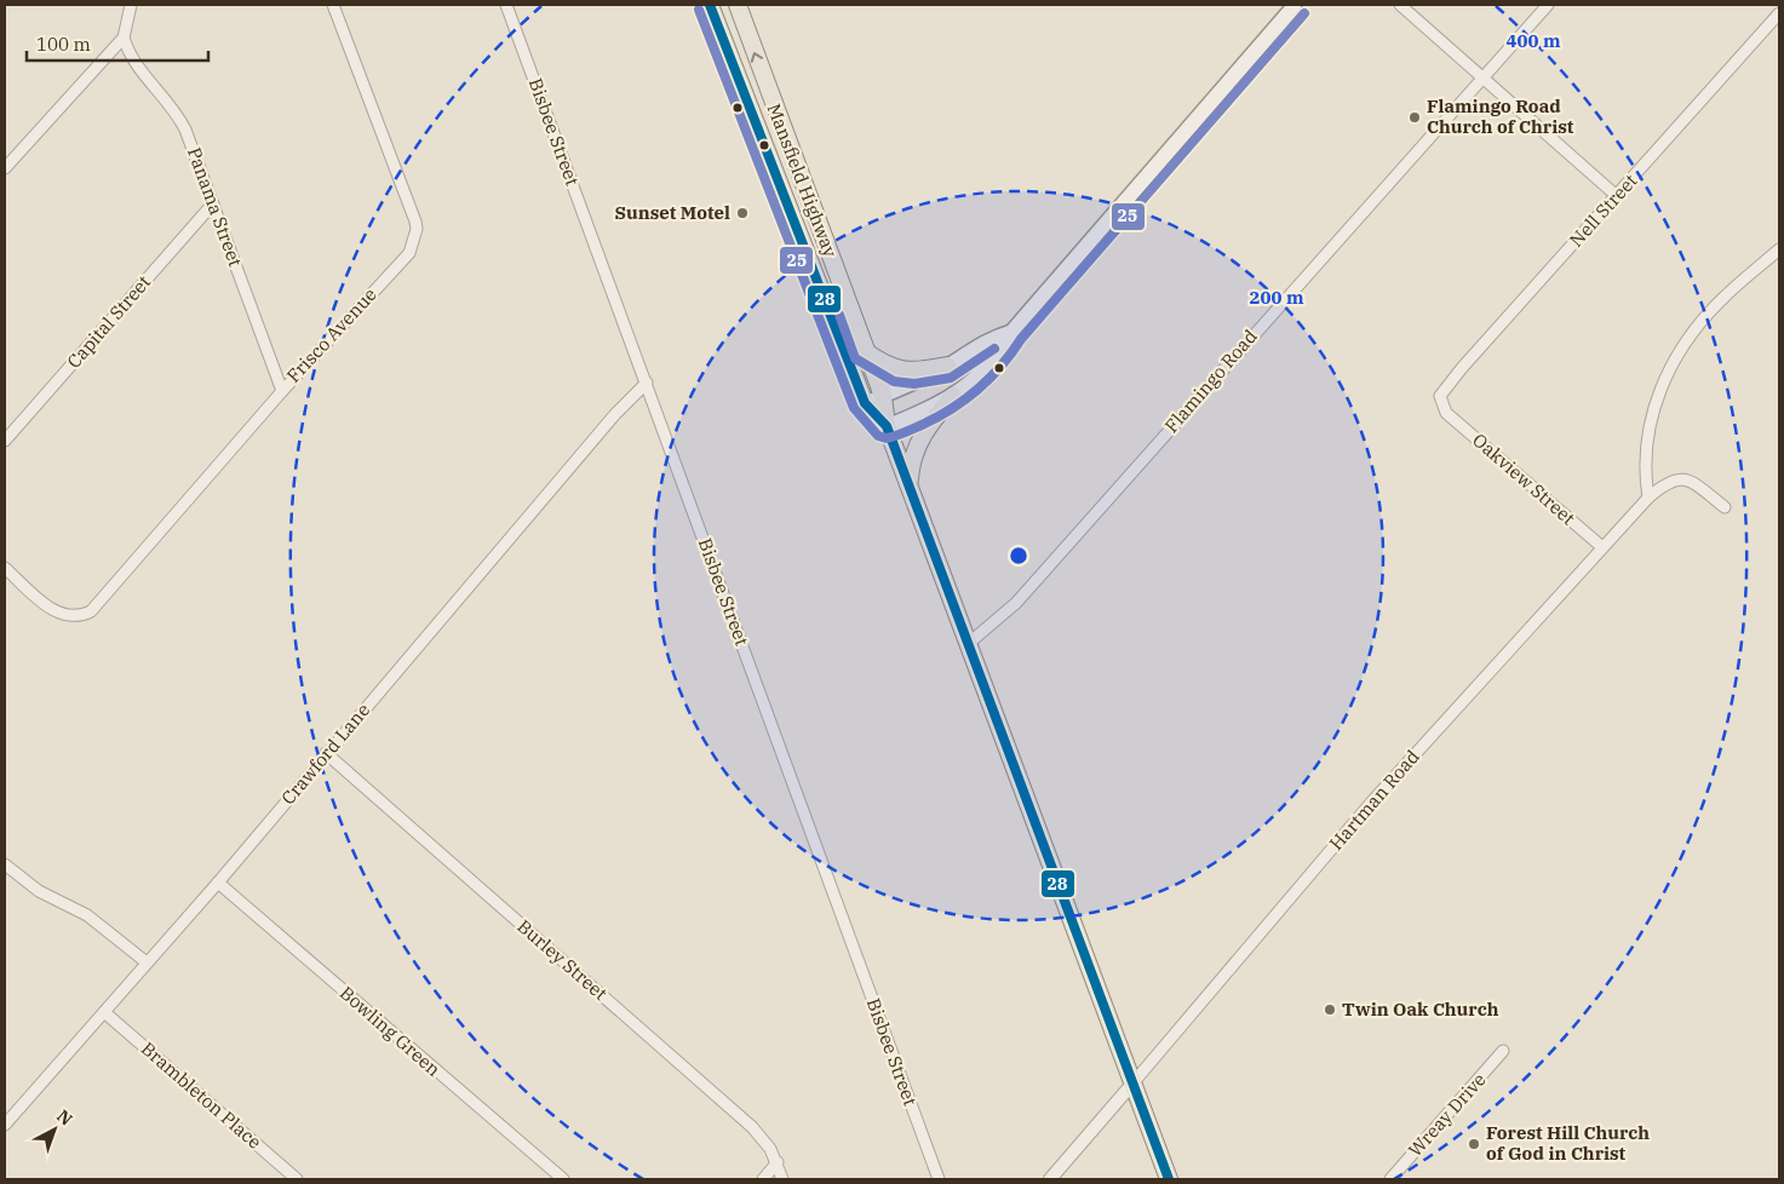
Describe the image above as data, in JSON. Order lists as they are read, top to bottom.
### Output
{
  "streets": {
    "main road": ["Mansfield Highway"],
    "street": [
      "Bisbee Street",
      "Panama Street",
      "Nell Street",
      "Capital Street",
      "Frisco Avenue",
      "Flamingo Road",
      "Oakview Street",
      "Crawford Lane",
      "Hartman Road",
      "Burley Street",
      "Bowling Green",
      "Brambleton Place",
      "Wreay Drive"
    ]
  },
  "crossings": [
    ["Bisbee Street", "Crawford Lane"],
    ["Mansfield Highway", "Flamingo Road"],
    ["Mansfield Highway", "Hartman Road"],
    ["Panama Street", "Capital Street"],
    ["Panama Street", "Frisco Avenue"],
    ["Nell Street", "Oakview Street"],
    ["Oakview Street", "Hartman Road"],
    ["Crawford Lane", "Burley Street"],
    ["Crawford Lane", "Bowling Green"],
    ["Crawford Lane", "Brambleton Place"]
  ],
  "places": [
    "Flamingo Road Church of Christ",
    "Sunset Motel",
    "Twin Oak Church",
    "Forest Hill Church of God in Christ"
  ],
  "lines": ["transit line 28", "transit line 25"],
  "scale_bar": "100 m",
  "north": "top right",
  "rings": ["400 m", "200 m"]
}
